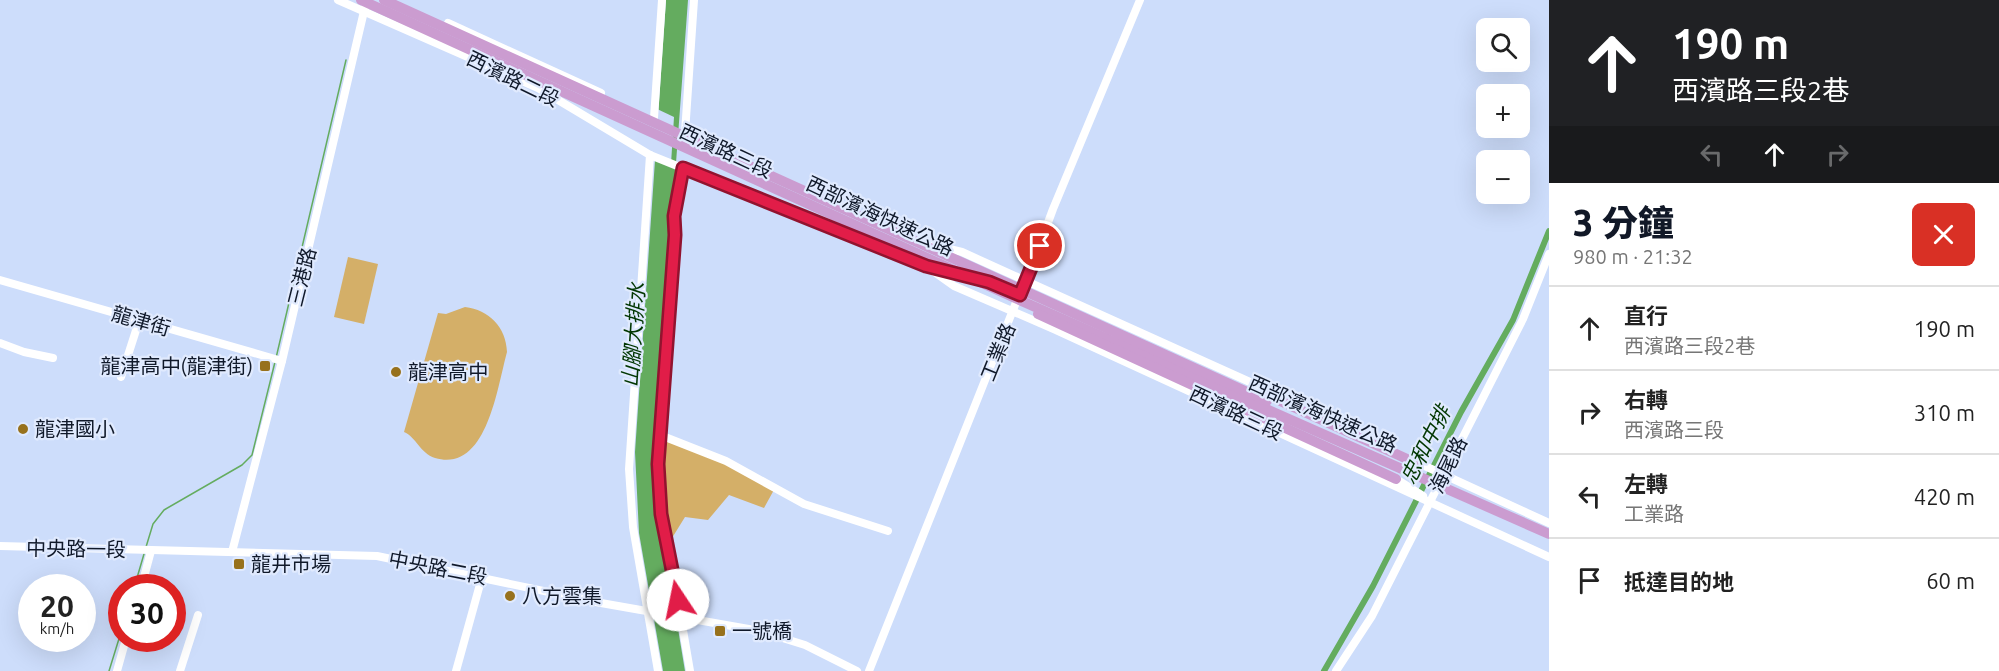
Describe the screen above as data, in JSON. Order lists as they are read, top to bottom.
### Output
{
  "streets": {
    "highway": ["西部濱海快速公路"],
    "street": [
      "西濱路二段",
      "西濱路三段",
      "三港路",
      "龍津街",
      "工業路",
      "海尾路",
      "中央路一段",
      "中央路二段"
    ]
  },
  "crossings": [
    ["西濱路二段", "西濱路三段"],
    ["西濱路二段", "三港路"],
    ["西濱路三段", "西部濱海快速公路"],
    ["西濱路三段", "工業路"],
    ["西濱路三段", "海尾路"],
    ["西部濱海快速公路", "三港路"],
    ["西部濱海快速公路", "工業路"],
    ["三港路", "龍津街"],
    ["三港路", "中央路二段"],
    ["中央路一段", "中央路二段"]
  ],
  "water": ["山腳大排水", "忠和中排"],
  "places": {
    "transit": ["龍津高中(龍津街)", "龍井市場", "一號橋"],
    "other": ["龍津高中", "龍津國小", "八方雲集"]
  },
  "page": {
    "turn": ["190 m", "西濱路三段2巷"],
    "map_buttons": ["+", "−"],
    "heading": ["3 分鐘", "980 m · 21:32"],
    "list": [
      {
        "name": "直行",
        "note": "西濱路三段2巷",
        "value": "190 m"
      },
      {
        "name": "右轉",
        "note": "西濱路三段",
        "value": "310 m"
      },
      {
        "name": "左轉",
        "note": "工業路",
        "value": "420 m"
      },
      {
        "name": "抵達目的地",
        "value": "60 m"
      }
    ],
    "speed": "20 km/h",
    "limit": "30"
  }
}
